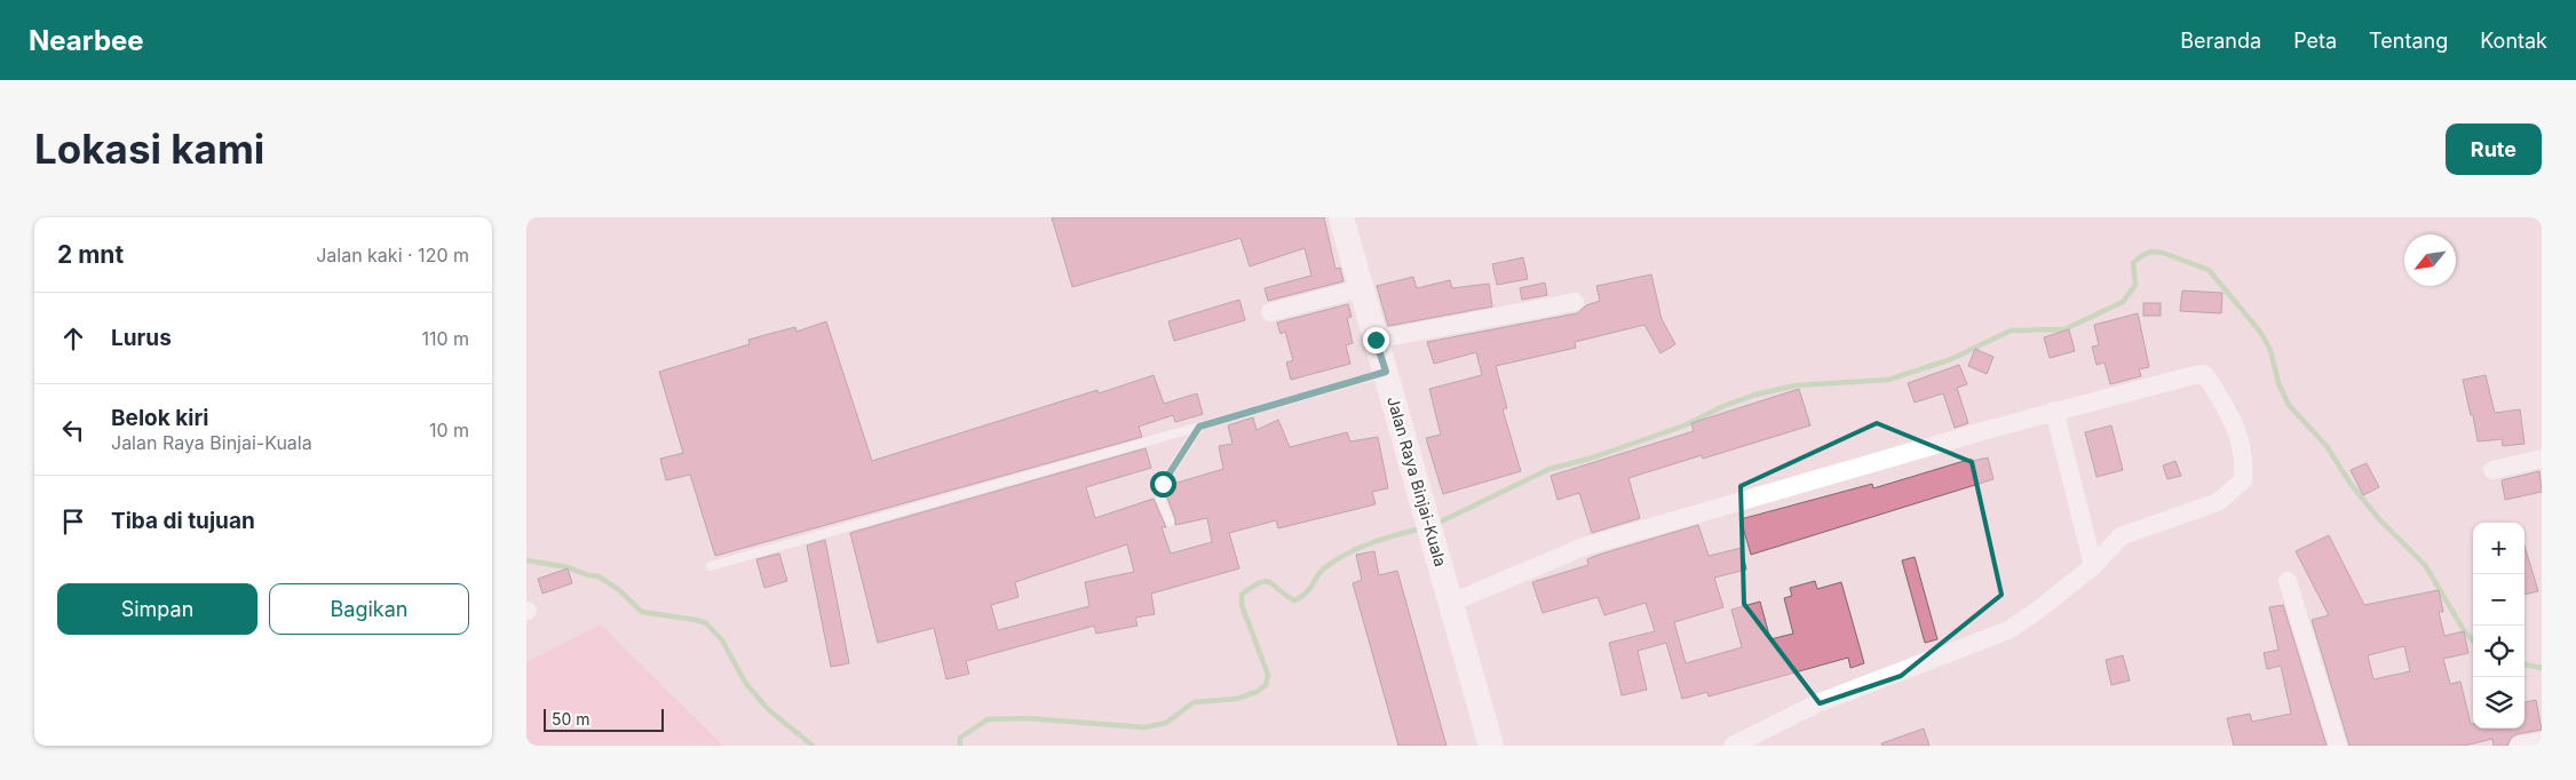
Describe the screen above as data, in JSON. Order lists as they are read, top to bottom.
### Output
{
  "streets": {
    "main road": ["Jalan Raya Binjai-Kuala"]
  },
  "scale_bar": "50 m",
  "north": "bottom left",
  "page": {
    "header": "Nearbee",
    "nav": [
      "Beranda",
      "Peta",
      "Tentang",
      "Kontak"
    ],
    "buttons": [
      "Rute",
      ["Simpan", "Bagikan"]
    ],
    "title": "Lokasi kami",
    "heading": ["2 mnt", "Jalan kaki · 120 m"],
    "list": [
      ["Lurus", "110 m"],
      ["Belok kiri", "Jalan Raya Binjai-Kuala", "10 m"],
      "Tiba di tujuan"
    ],
    "map_buttons": ["+", "−"],
    "scale": "50 m"
  }
}
